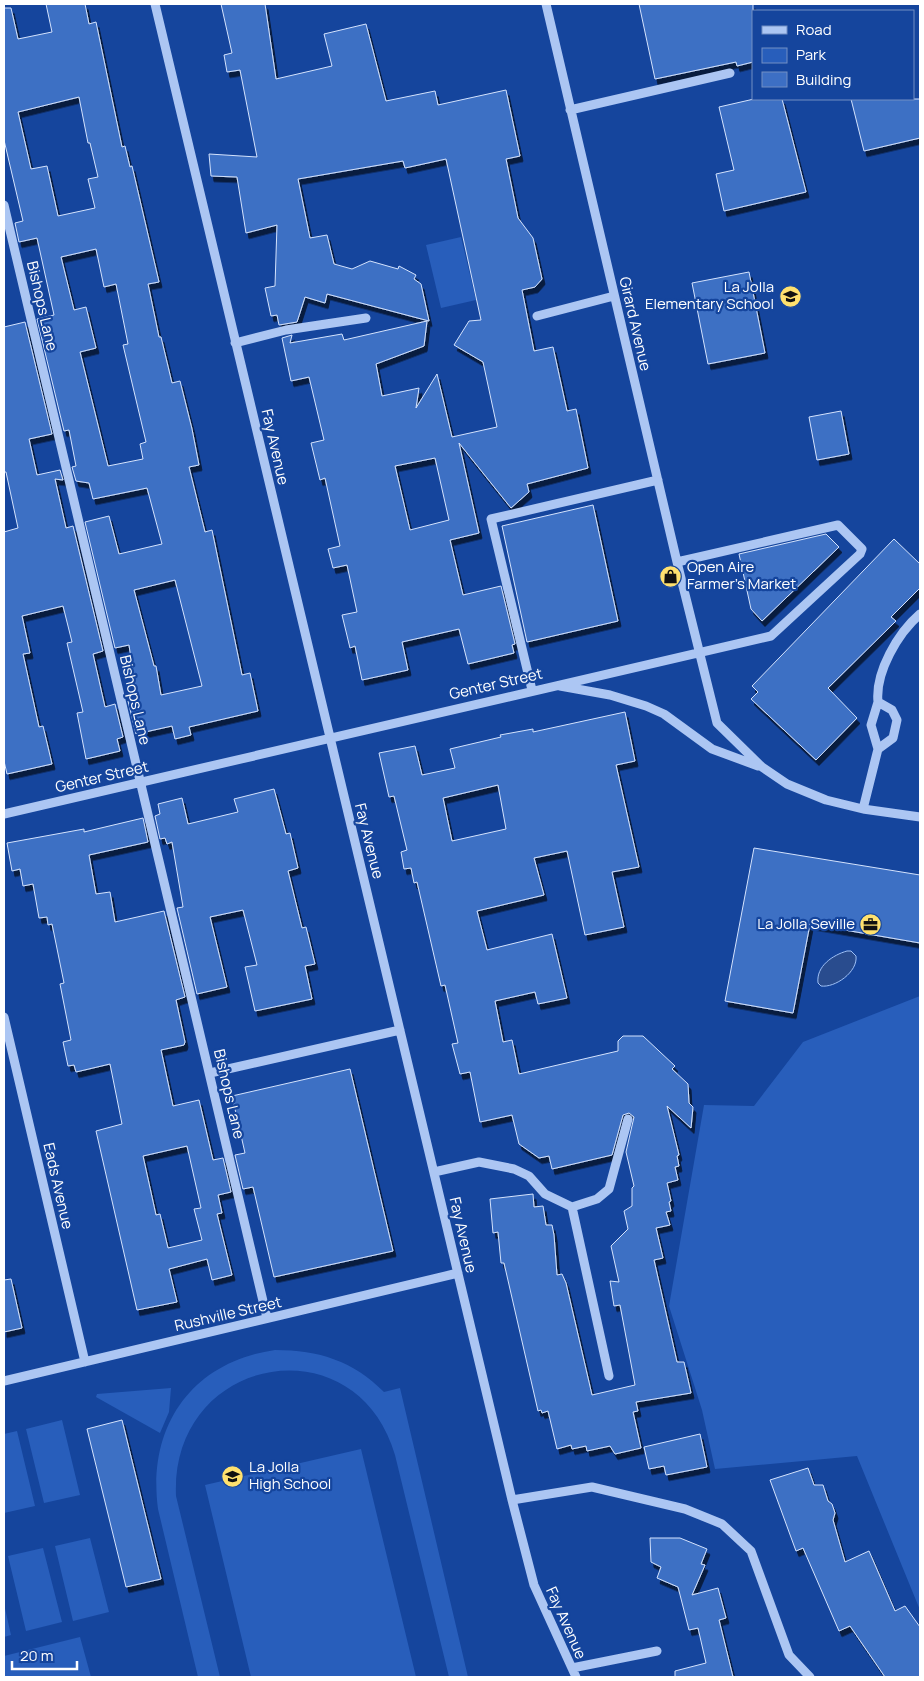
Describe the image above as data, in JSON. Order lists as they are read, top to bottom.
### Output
{
  "streets": {
    "street": [
      "Bishops Lane",
      "Girard Avenue",
      "Fay Avenue",
      "Genter Street",
      "Eads Avenue",
      "Rushville Street"
    ]
  },
  "crossings": [
    ["Bishops Lane", "Genter Street"],
    ["Bishops Lane", "Rushville Street"],
    ["Girard Avenue", "Genter Street"],
    ["Fay Avenue", "Genter Street"],
    ["Fay Avenue", "Rushville Street"],
    ["Eads Avenue", "Rushville Street"]
  ],
  "places": {
    "school or university": ["La Jolla Elementary School", "La Jolla High School"],
    "shop": ["Open Aire Farmer’s Market"],
    "office": ["La Jolla Seville"]
  },
  "legend": ["Road", "Park", "Building"],
  "scale_bar": "20 m"
}
